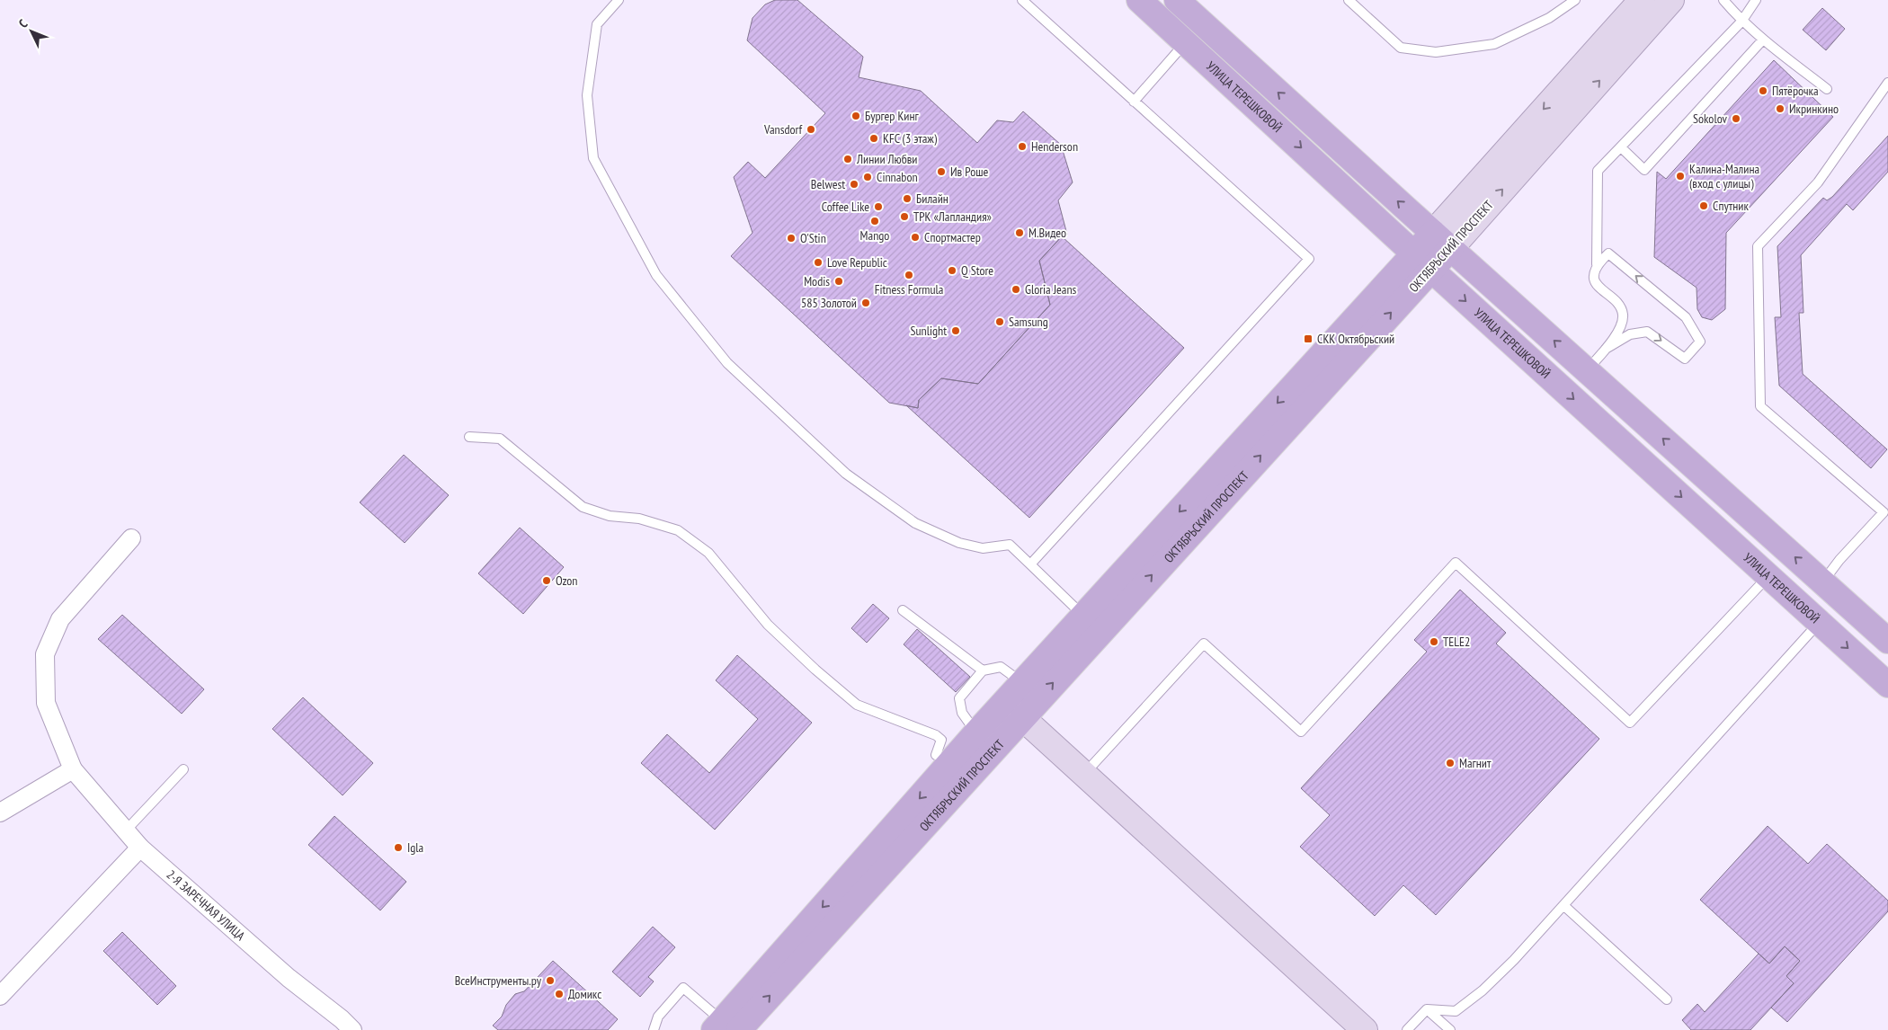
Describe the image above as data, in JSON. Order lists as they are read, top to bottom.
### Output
{
  "streets": {
    "main road": ["УЛИЦА ТЕРЕШКОВОЙ", "ОКТЯБРЬСКИЙ ПРОСПЕКТ"],
    "street": ["2-Я ЗАРЕЧНАЯ УЛИЦА"]
  },
  "crossings": [
    ["УЛИЦА ТЕРЕШКОВОЙ", "ОКТЯБРЬСКИЙ ПРОСПЕКТ"]
  ],
  "places": {
    "other": [
      "Пятёрочка",
      "Икринкино",
      "Бургер Кинг",
      "Sokolov",
      "Vansdorf",
      "KFC (3 этаж)",
      "Henderson",
      "Линии Любви",
      "Ив Роше",
      "Калина-Малина (вход с улицы)",
      "Cinnabon",
      "Belwest",
      "Билайн",
      "Спутник",
      "Coffee Like",
      "ТРК «Лапландия»",
      "Mango",
      "М.Видео",
      "Спортмастер",
      "O'Stin",
      "Love Republic",
      "Q Store",
      "Fitness Formula",
      "Modis",
      "Gloria Jeans",
      "585 Золотой",
      "Samsung",
      "Sunlight",
      "Ozon",
      "TELE2",
      "Магнит",
      "Igla",
      "ВсеИнструменты.ру",
      "Домикс"
    ],
    "transit": ["СКК Октябрьский"]
  },
  "north": "top left"
}
